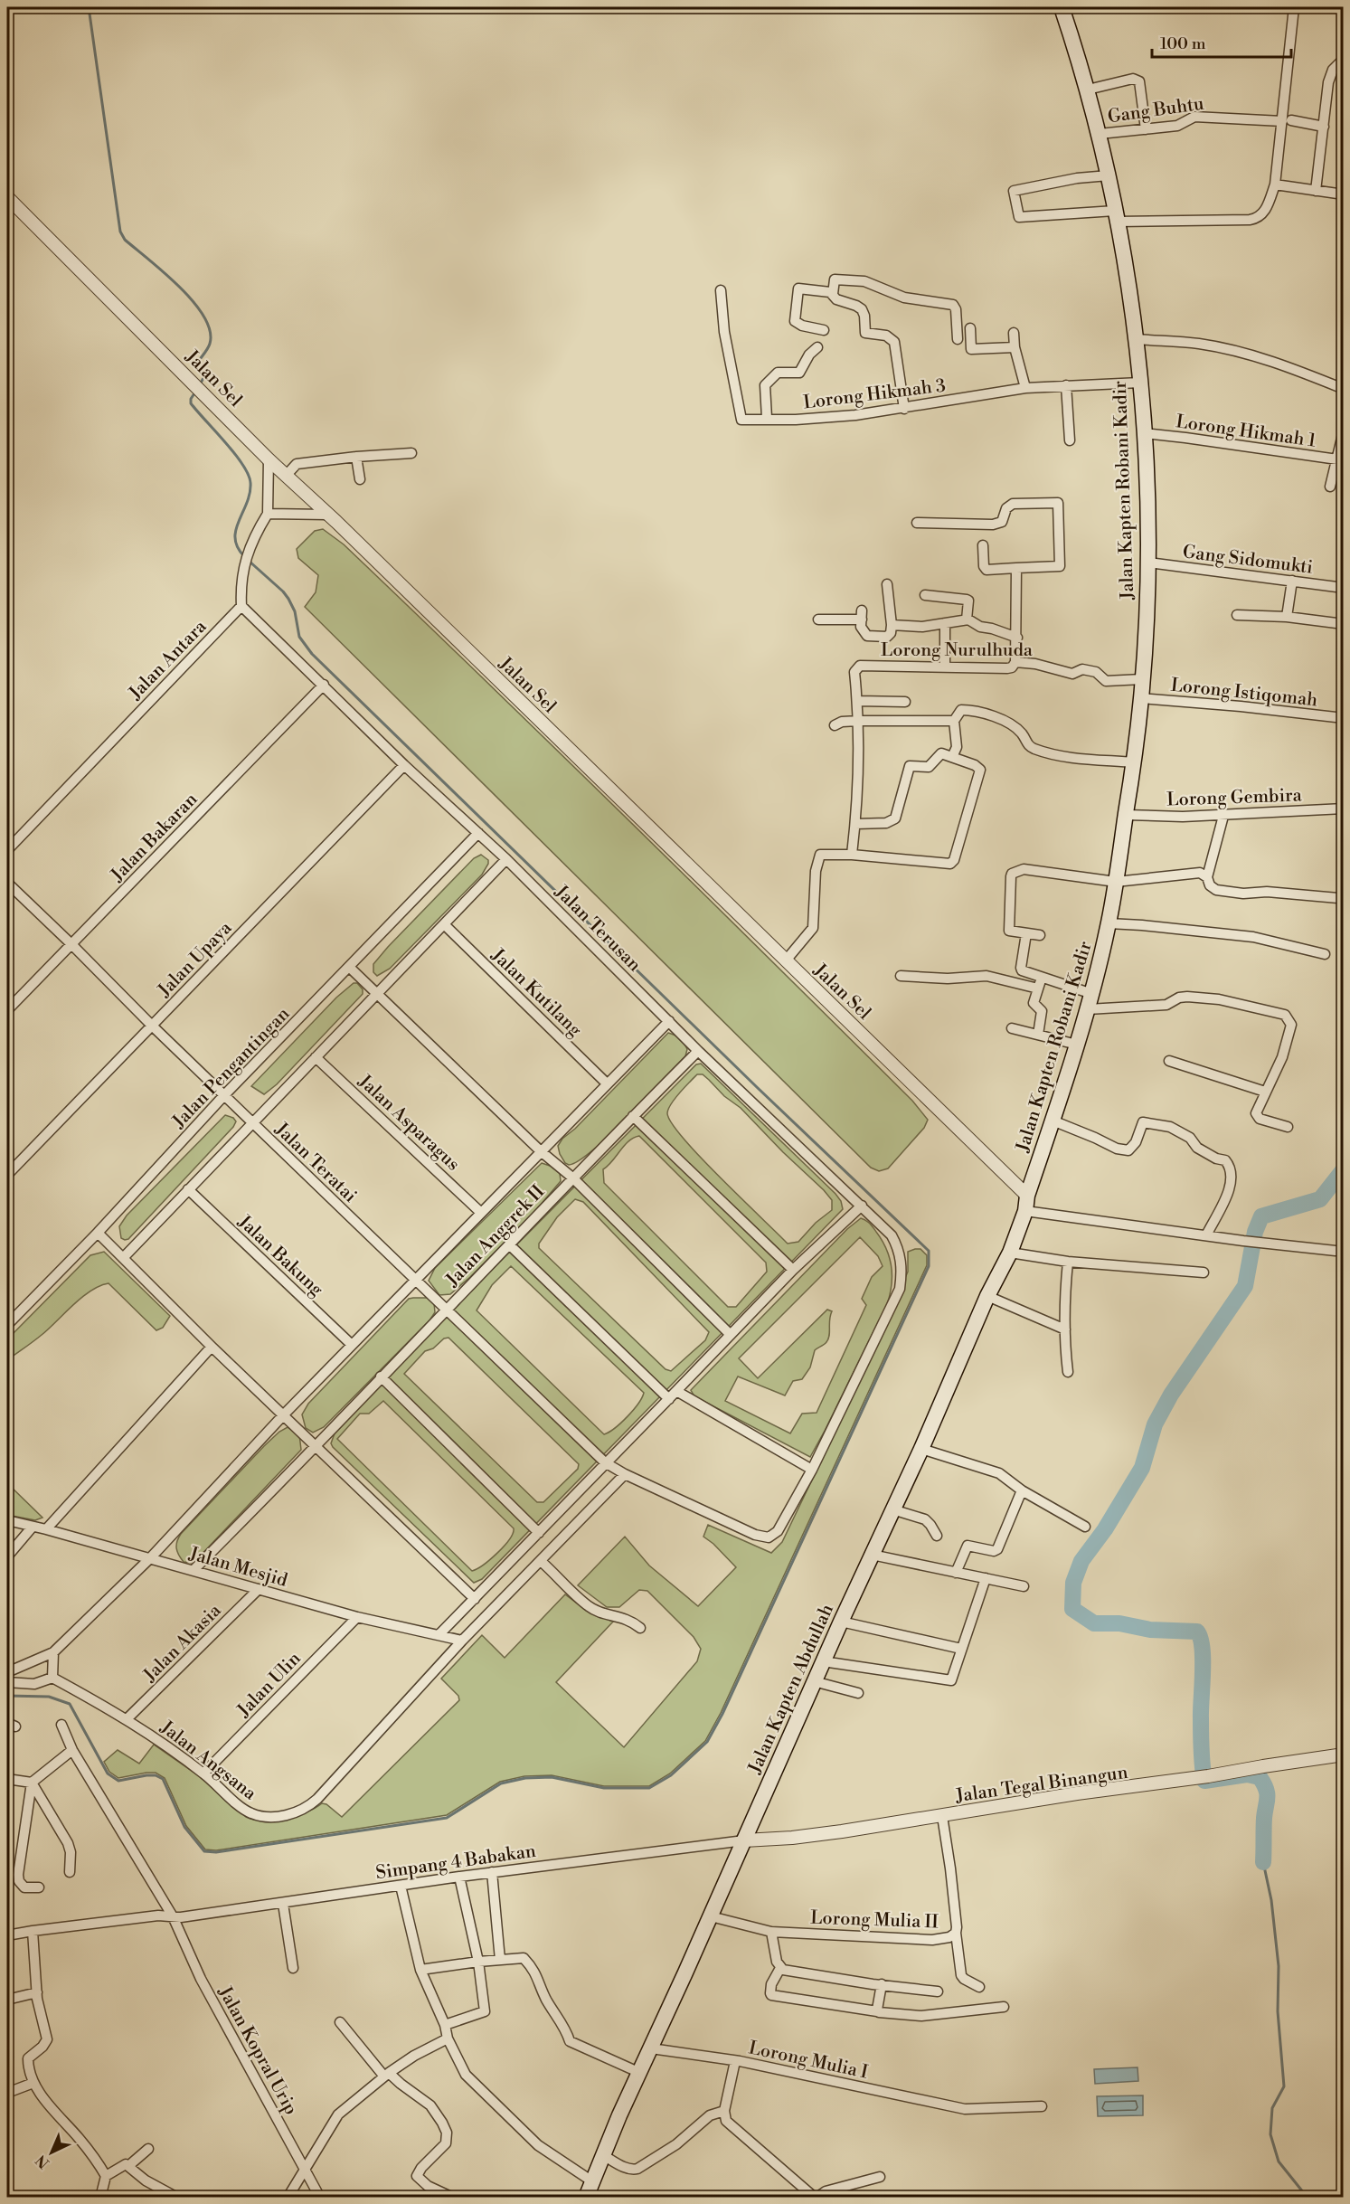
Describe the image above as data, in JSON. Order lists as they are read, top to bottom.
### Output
{
  "streets": {
    "main road": ["Jalan Kapten Robani Kadir", "Jalan Kapten Abdullah"],
    "street": [
      "Gang Buhtu",
      "Jalan Sel",
      "Lorong Hikmah 3",
      "Lorong Hikmah 1",
      "Gang Sidomukti",
      "Lorong Nurulhuda",
      "Jalan Antara",
      "Lorong Istiqomah",
      "Lorong Gembira",
      "Jalan Bakaran",
      "Jalan Terusan",
      "Jalan Upaya",
      "Jalan Kutilang",
      "Jalan Pengantingan",
      "Jalan Asparagus",
      "Jalan Teratai",
      "Jalan Anggrek II",
      "Jalan Bakung",
      "Jalan Mesjid",
      "Jalan Akasia",
      "Jalan Ulin",
      "Jalan Angsana",
      "Jalan Tegal Binangun",
      "Simpang 4 Babakan",
      "Lorong Mulia II",
      "Jalan Kopral Urip",
      "Lorong Mulia I"
    ]
  },
  "crossings": [
    ["Gang Buhtu", "Jalan Kapten Robani Kadir"],
    ["Jalan Sel", "Jalan Kapten Robani Kadir"],
    ["Jalan Sel", "Jalan Kapten Abdullah"],
    ["Lorong Hikmah 3", "Jalan Kapten Robani Kadir"],
    ["Lorong Hikmah 1", "Jalan Kapten Robani Kadir"],
    ["Jalan Kapten Robani Kadir", "Gang Sidomukti"],
    ["Jalan Kapten Robani Kadir", "Lorong Nurulhuda"],
    ["Jalan Kapten Robani Kadir", "Lorong Istiqomah"],
    ["Jalan Kapten Robani Kadir", "Lorong Gembira"],
    ["Jalan Kapten Robani Kadir", "Jalan Kapten Abdullah"],
    ["Jalan Antara", "Jalan Terusan"],
    ["Jalan Bakaran", "Jalan Terusan"],
    ["Jalan Bakaran", "Jalan Teratai"],
    ["Jalan Terusan", "Jalan Upaya"],
    ["Jalan Terusan", "Jalan Pengantingan"],
    ["Jalan Terusan", "Jalan Teratai"],
    ["Jalan Terusan", "Jalan Anggrek II"],
    ["Jalan Upaya", "Jalan Teratai"],
    ["Jalan Pengantingan", "Jalan Teratai"],
    ["Jalan Teratai", "Jalan Anggrek II"],
    ["Jalan Teratai", "Jalan Angsana"],
    ["Jalan Anggrek II", "Jalan Mesjid"],
    ["Jalan Mesjid", "Jalan Akasia"],
    ["Jalan Mesjid", "Jalan Ulin"],
    ["Jalan Mesjid", "Jalan Angsana"],
    ["Jalan Akasia", "Jalan Angsana"],
    ["Jalan Ulin", "Jalan Angsana"],
    ["Jalan Kapten Abdullah", "Jalan Tegal Binangun"],
    ["Jalan Kapten Abdullah", "Simpang 4 Babakan"],
    ["Jalan Kapten Abdullah", "Lorong Mulia II"],
    ["Jalan Kapten Abdullah", "Lorong Mulia I"],
    ["Jalan Tegal Binangun", "Simpang 4 Babakan"],
    ["Jalan Tegal Binangun", "Lorong Mulia II"],
    ["Simpang 4 Babakan", "Jalan Kopral Urip"]
  ],
  "scale_bar": "100 m",
  "north": "bottom left"
}
